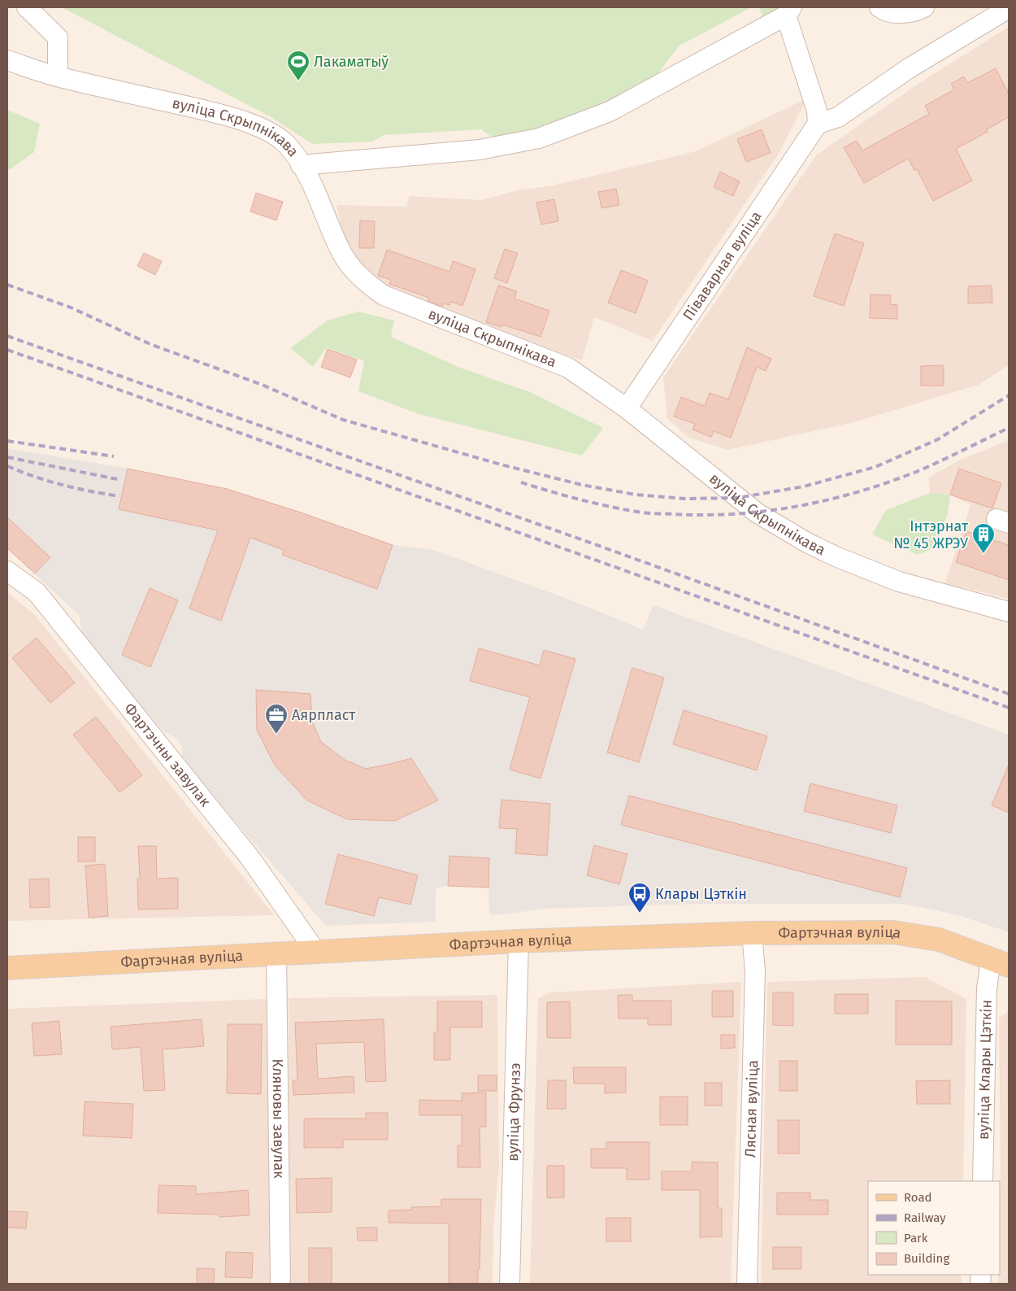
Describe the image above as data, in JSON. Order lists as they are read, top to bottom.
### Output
{
  "streets": {
    "main road": ["Фартэчная вуліца"],
    "street": [
      "вуліца Скрыпнікава",
      "Піваварная вуліца",
      "Фартэчны завулак",
      "вуліца Клары Цэткін",
      "Лясная вуліца",
      "вуліца Фрунзэ",
      "Кляновы завулак"
    ]
  },
  "crossings": [
    ["вуліца Скрыпнікава", "Піваварная вуліца"],
    ["Фартэчны завулак", "Фартэчная вуліца"],
    ["Фартэчная вуліца", "вуліца Клары Цэткін"],
    ["Фартэчная вуліца", "Лясная вуліца"],
    ["Фартэчная вуліца", "вуліца Фрунзэ"],
    ["Фартэчная вуліца", "Кляновы завулак"]
  ],
  "places": {
    "sports": ["Лакаматыў"],
    "building": ["Інтэрнат № 45 ЖРЭУ"],
    "office": ["Аярпласт"],
    "bus stop": ["Клары Цэткін"]
  },
  "legend": [
    "Road",
    "Railway",
    "Park",
    "Building"
  ]
}
